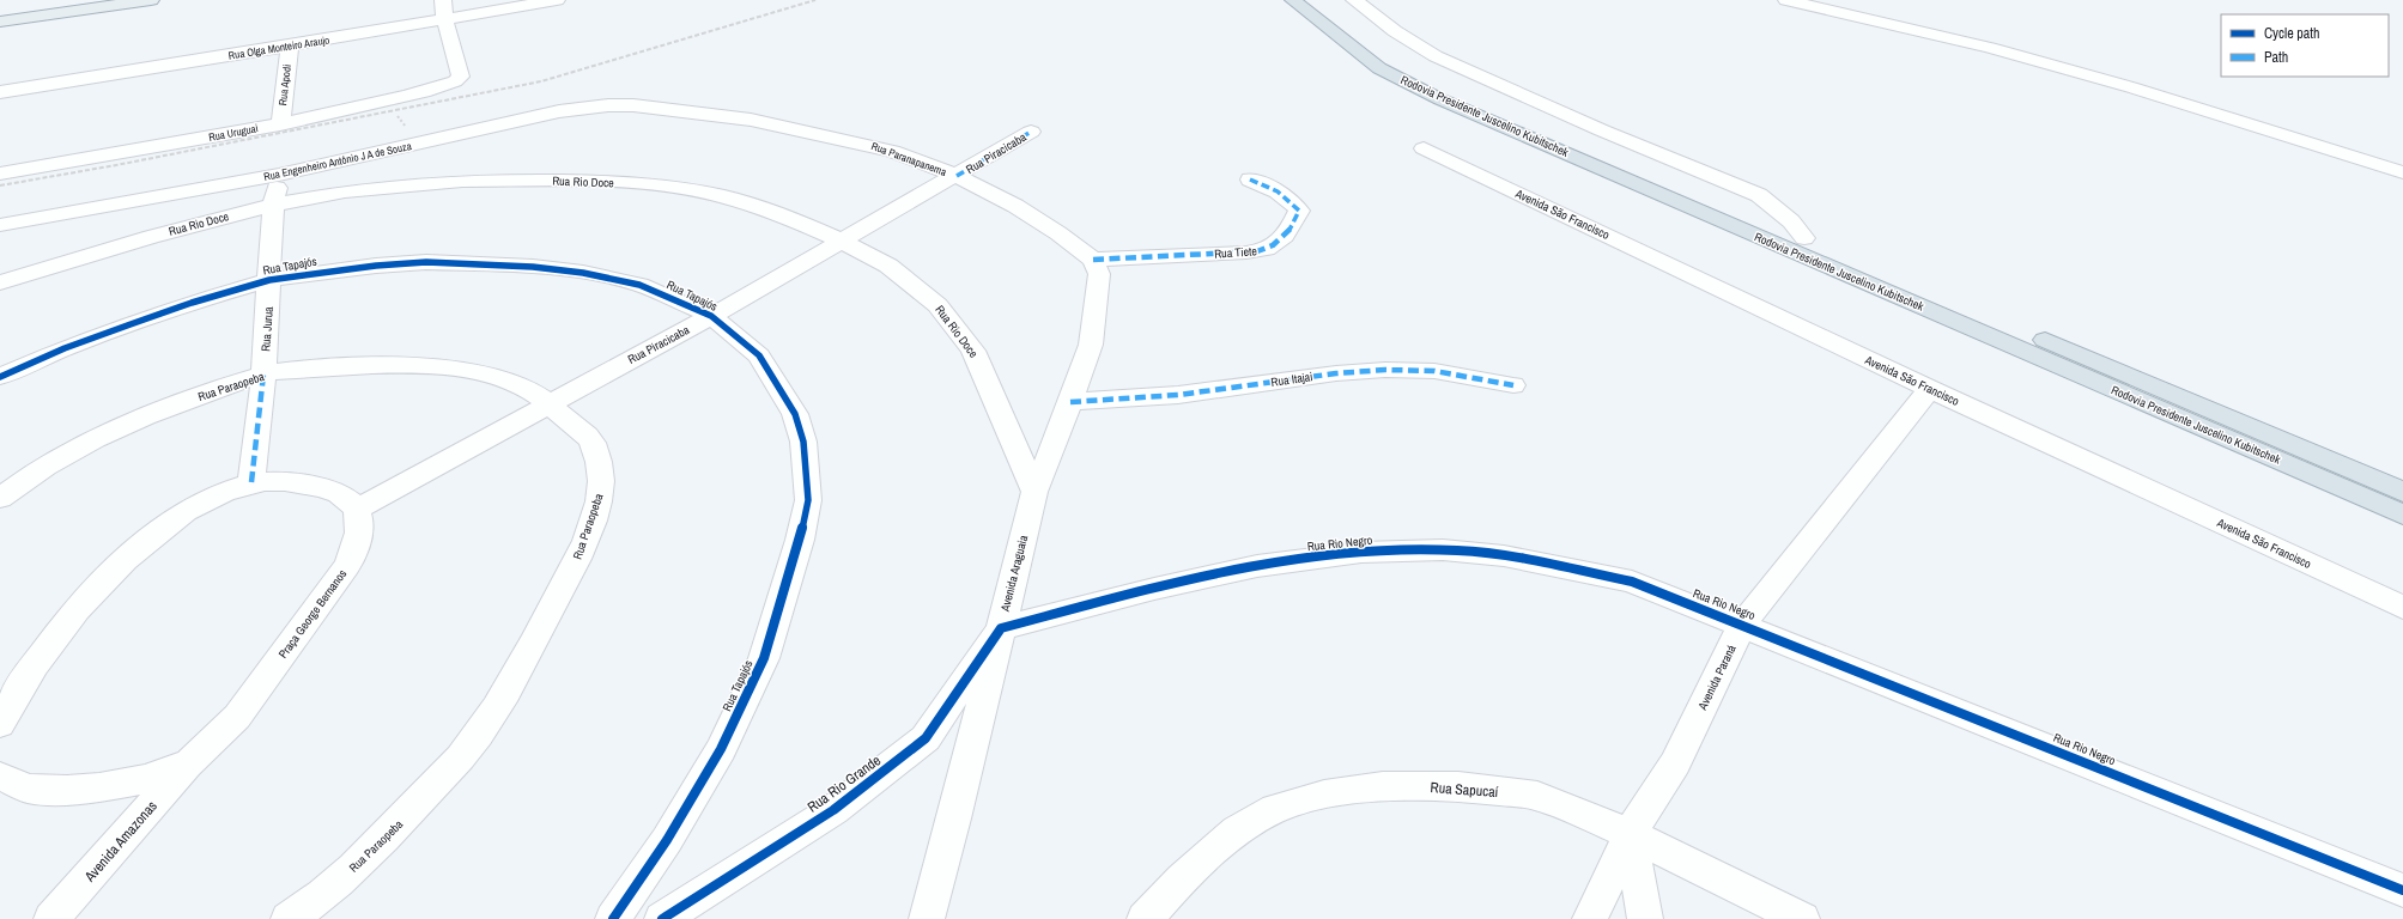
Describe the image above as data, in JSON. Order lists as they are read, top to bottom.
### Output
{
  "streets": {
    "highway": ["Rodovia Presidente Juscelino Kubitschek"],
    "street": [
      "Rua Olga Monteiro Araujo",
      "Rua Apodi",
      "Rua Uruguai",
      "Rua Piracicaba",
      "Rua Paranapanema",
      "Rua Engenheiro Antônio J A de Souza",
      "Rua Rio Doce",
      "Avenida São Francisco",
      "Rua Tiete",
      "Rua Tapajós",
      "Rua Jurua",
      "Rua Itajai",
      "Rua Paraopeba",
      "Rua Rio Negro",
      "Avenida Araguaia",
      "Praça George Bernanos",
      "Avenida Paraná",
      "Rua Rio Grande",
      "Rua Sapucaí",
      "Avenida Amazonas"
    ]
  },
  "crossings": [
    ["Rua Olga Monteiro Araujo", "Rua Apodi"],
    ["Rua Olga Monteiro Araujo", "Rua Uruguai"],
    ["Rua Apodi", "Rua Uruguai"],
    ["Rua Piracicaba", "Rua Paranapanema"],
    ["Rua Piracicaba", "Rua Rio Doce"],
    ["Rua Piracicaba", "Rua Tapajós"],
    ["Rua Piracicaba", "Rua Paraopeba"],
    ["Rua Piracicaba", "Praça George Bernanos"],
    ["Rua Paranapanema", "Rua Engenheiro Antônio J A de Souza"],
    ["Rua Paranapanema", "Rua Tiete"],
    ["Rua Paranapanema", "Avenida Araguaia"],
    ["Rua Engenheiro Antônio J A de Souza", "Rua Jurua"],
    ["Rua Rio Doce", "Rua Jurua"],
    ["Rua Rio Doce", "Avenida Araguaia"],
    ["Avenida São Francisco", "Avenida Paraná"],
    ["Rua Tiete", "Avenida Araguaia"],
    ["Rua Tapajós", "Rua Jurua"],
    ["Rua Jurua", "Rua Paraopeba"],
    ["Rua Itajai", "Avenida Araguaia"],
    ["Rua Rio Negro", "Avenida Araguaia"],
    ["Rua Rio Negro", "Avenida Paraná"],
    ["Rua Rio Negro", "Rua Rio Grande"],
    ["Avenida Araguaia", "Rua Rio Grande"],
    ["Praça George Bernanos", "Avenida Amazonas"],
    ["Avenida Paraná", "Rua Sapucaí"]
  ],
  "legend": ["Cycle path", "Path"]
}
